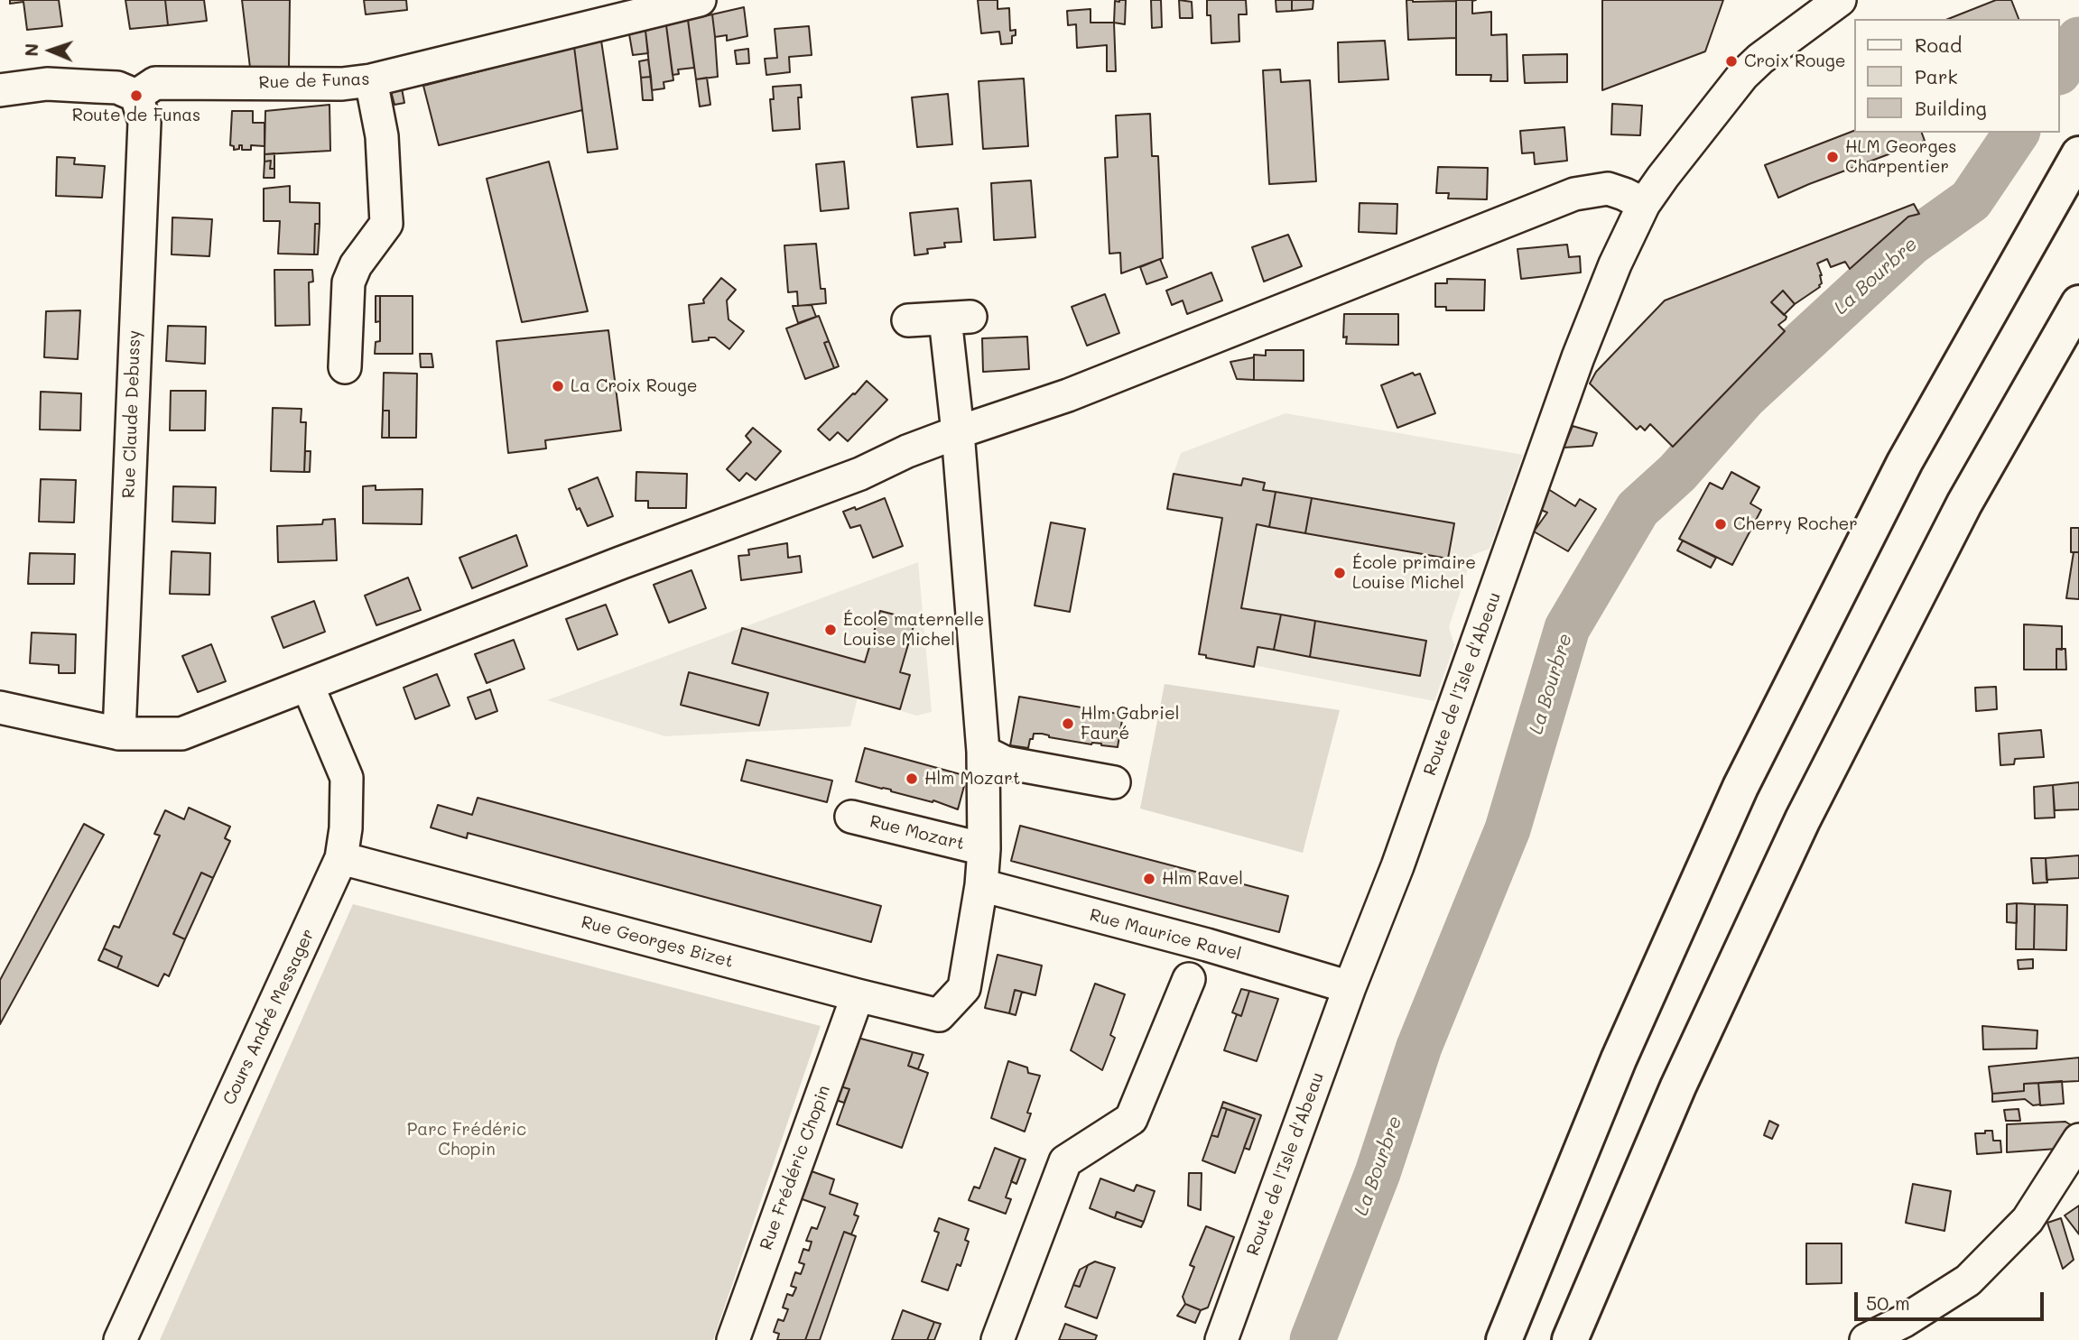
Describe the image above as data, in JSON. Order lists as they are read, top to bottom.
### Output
{
  "streets": {
    "street": [
      "Rue de Funas",
      "Rue Claude Debussy",
      "Route de l'Isle d'Abeau",
      "Rue Mozart",
      "Rue Maurice Ravel",
      "Rue Georges Bizet",
      "Cours André Messager",
      "Rue Frédéric Chopin"
    ]
  },
  "crossings": [
    ["Rue de Funas", "Rue Claude Debussy"],
    ["Route de l'Isle d'Abeau", "Rue Maurice Ravel"],
    ["Rue Maurice Ravel", "Rue Georges Bizet"],
    ["Rue Georges Bizet", "Cours André Messager"],
    ["Rue Georges Bizet", "Rue Frédéric Chopin"]
  ],
  "water": ["La Bourbre"],
  "parks": ["Parc Frédéric Chopin"],
  "places": [
    "Croix Rouge",
    "Route de Funas",
    "HLM Georges Charpentier",
    "La Croix Rouge",
    "Cherry Rocher",
    "École primaire Louise Michel",
    "École maternelle Louise Michel",
    "Hlm Gabriel Fauré",
    "Hlm Mozart",
    "Hlm Ravel"
  ],
  "legend": ["Road", "Park", "Building"],
  "scale_bar": "50 m",
  "north": "left"
}
